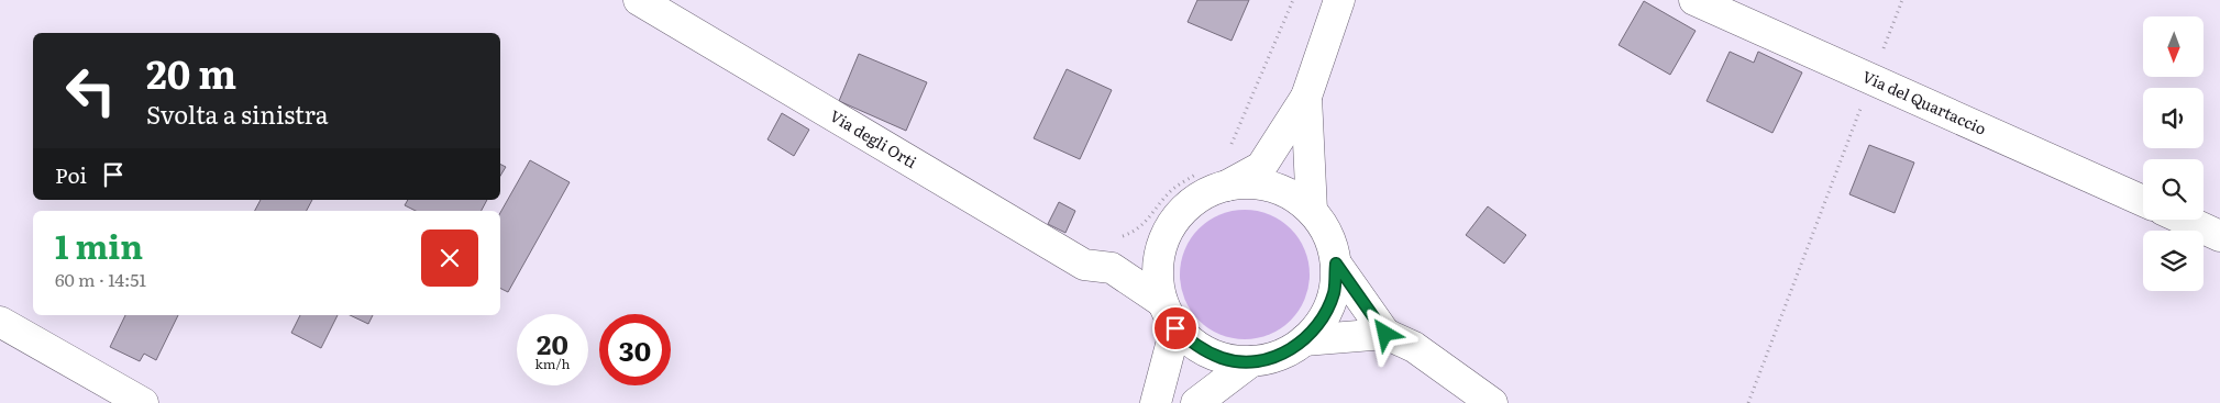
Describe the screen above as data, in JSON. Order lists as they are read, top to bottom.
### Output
{
  "streets": {
    "street": ["Via del Quartaccio", "Via degli Orti"]
  },
  "north": "bottom",
  "page": {
    "turn": ["20 m", "Svolta a sinistra"],
    "then": "Poi",
    "heading": ["1 min", "60 m · 14:51"],
    "speed": "20 km/h",
    "limit": "30"
  }
}
